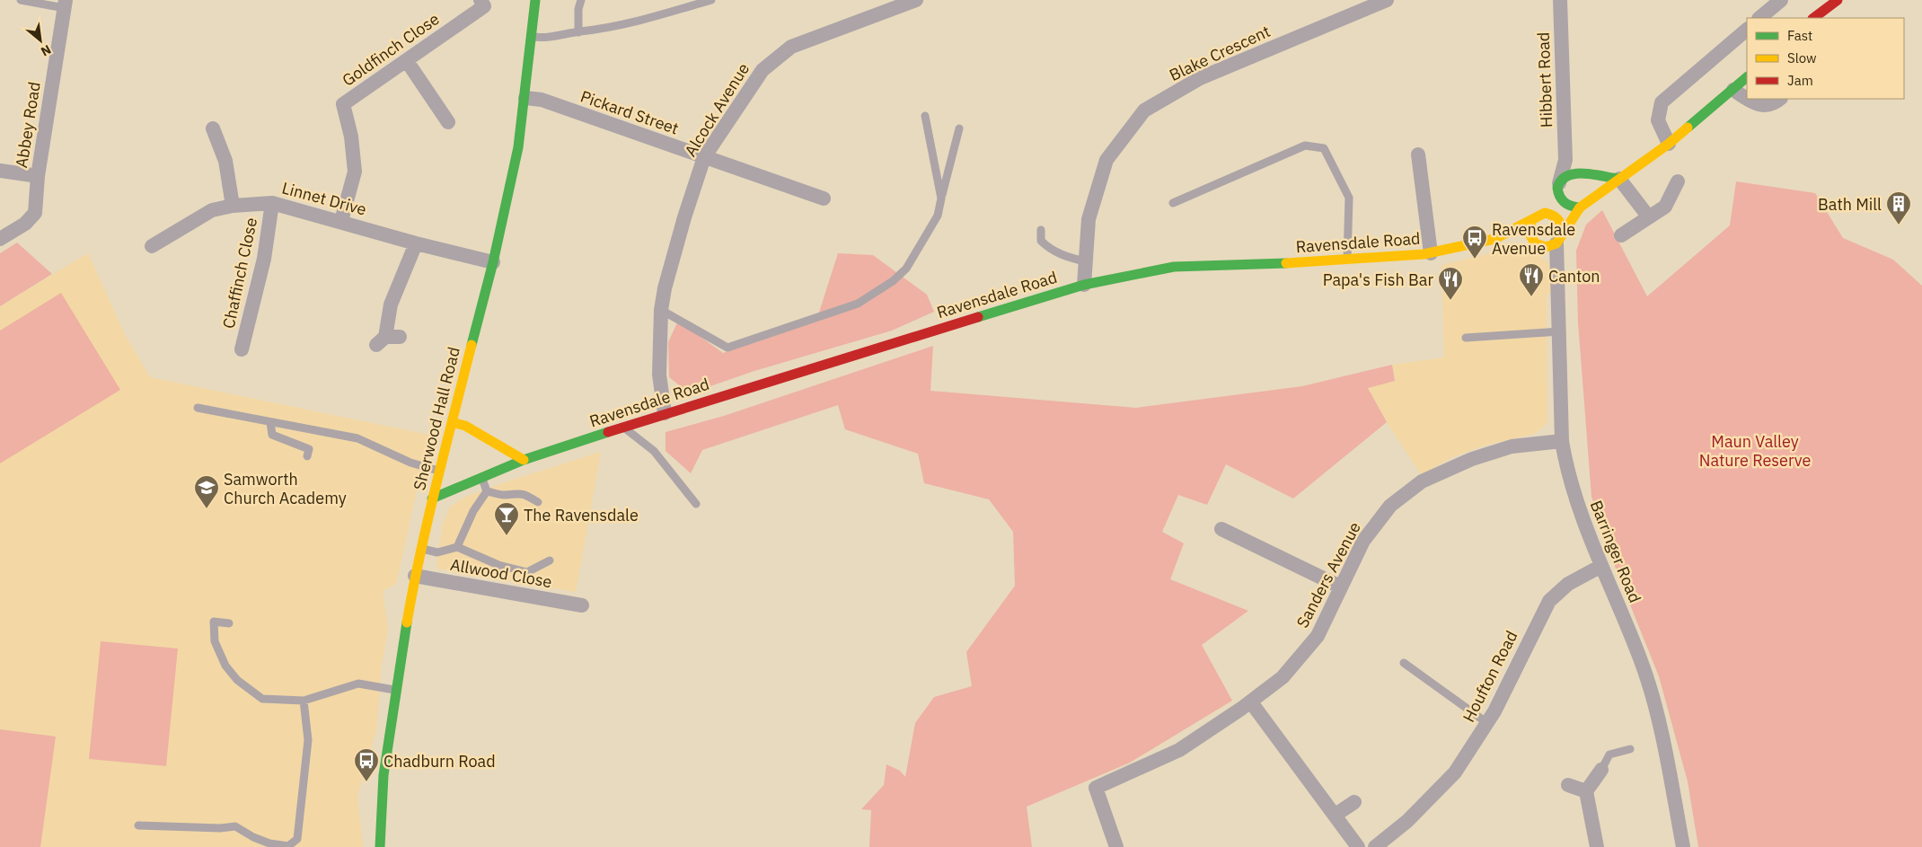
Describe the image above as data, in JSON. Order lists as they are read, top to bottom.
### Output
{
  "streets": {
    "main road": ["Ravensdale Road", "Sherwood Hall Road"],
    "street": [
      "Goldfinch Close",
      "Blake Crescent",
      "Hibbert Road",
      "Alcock Avenue",
      "Pickard Street",
      "Abbey Road",
      "Linnet Drive",
      "Chaffinch Close",
      "Barringer Road",
      "Allwood Close",
      "Sanders Avenue",
      "Houfton Road"
    ]
  },
  "crossings": [
    ["Goldfinch Close", "Linnet Drive"],
    ["Blake Crescent", "Ravensdale Road"],
    ["Hibbert Road", "Ravensdale Road"],
    ["Alcock Avenue", "Pickard Street"],
    ["Alcock Avenue", "Ravensdale Road"],
    ["Pickard Street", "Sherwood Hall Road"],
    ["Linnet Drive", "Chaffinch Close"],
    ["Linnet Drive", "Sherwood Hall Road"],
    ["Ravensdale Road", "Sherwood Hall Road"],
    ["Ravensdale Road", "Barringer Road"],
    ["Sherwood Hall Road", "Allwood Close"],
    ["Barringer Road", "Sanders Avenue"],
    ["Barringer Road", "Houfton Road"]
  ],
  "parks": ["Maun Valley Nature Reserve"],
  "places": {
    "building": ["Bath Mill"],
    "bus stop": ["Ravensdale Avenue", "Chadburn Road"],
    "restaurant": ["Canton", "Papa's Fish Bar"],
    "school or university": ["Samworth Church Academy"],
    "bar": ["The Ravensdale"]
  },
  "legend": ["Fast", "Slow", "Jam"],
  "north": "bottom right"
}
